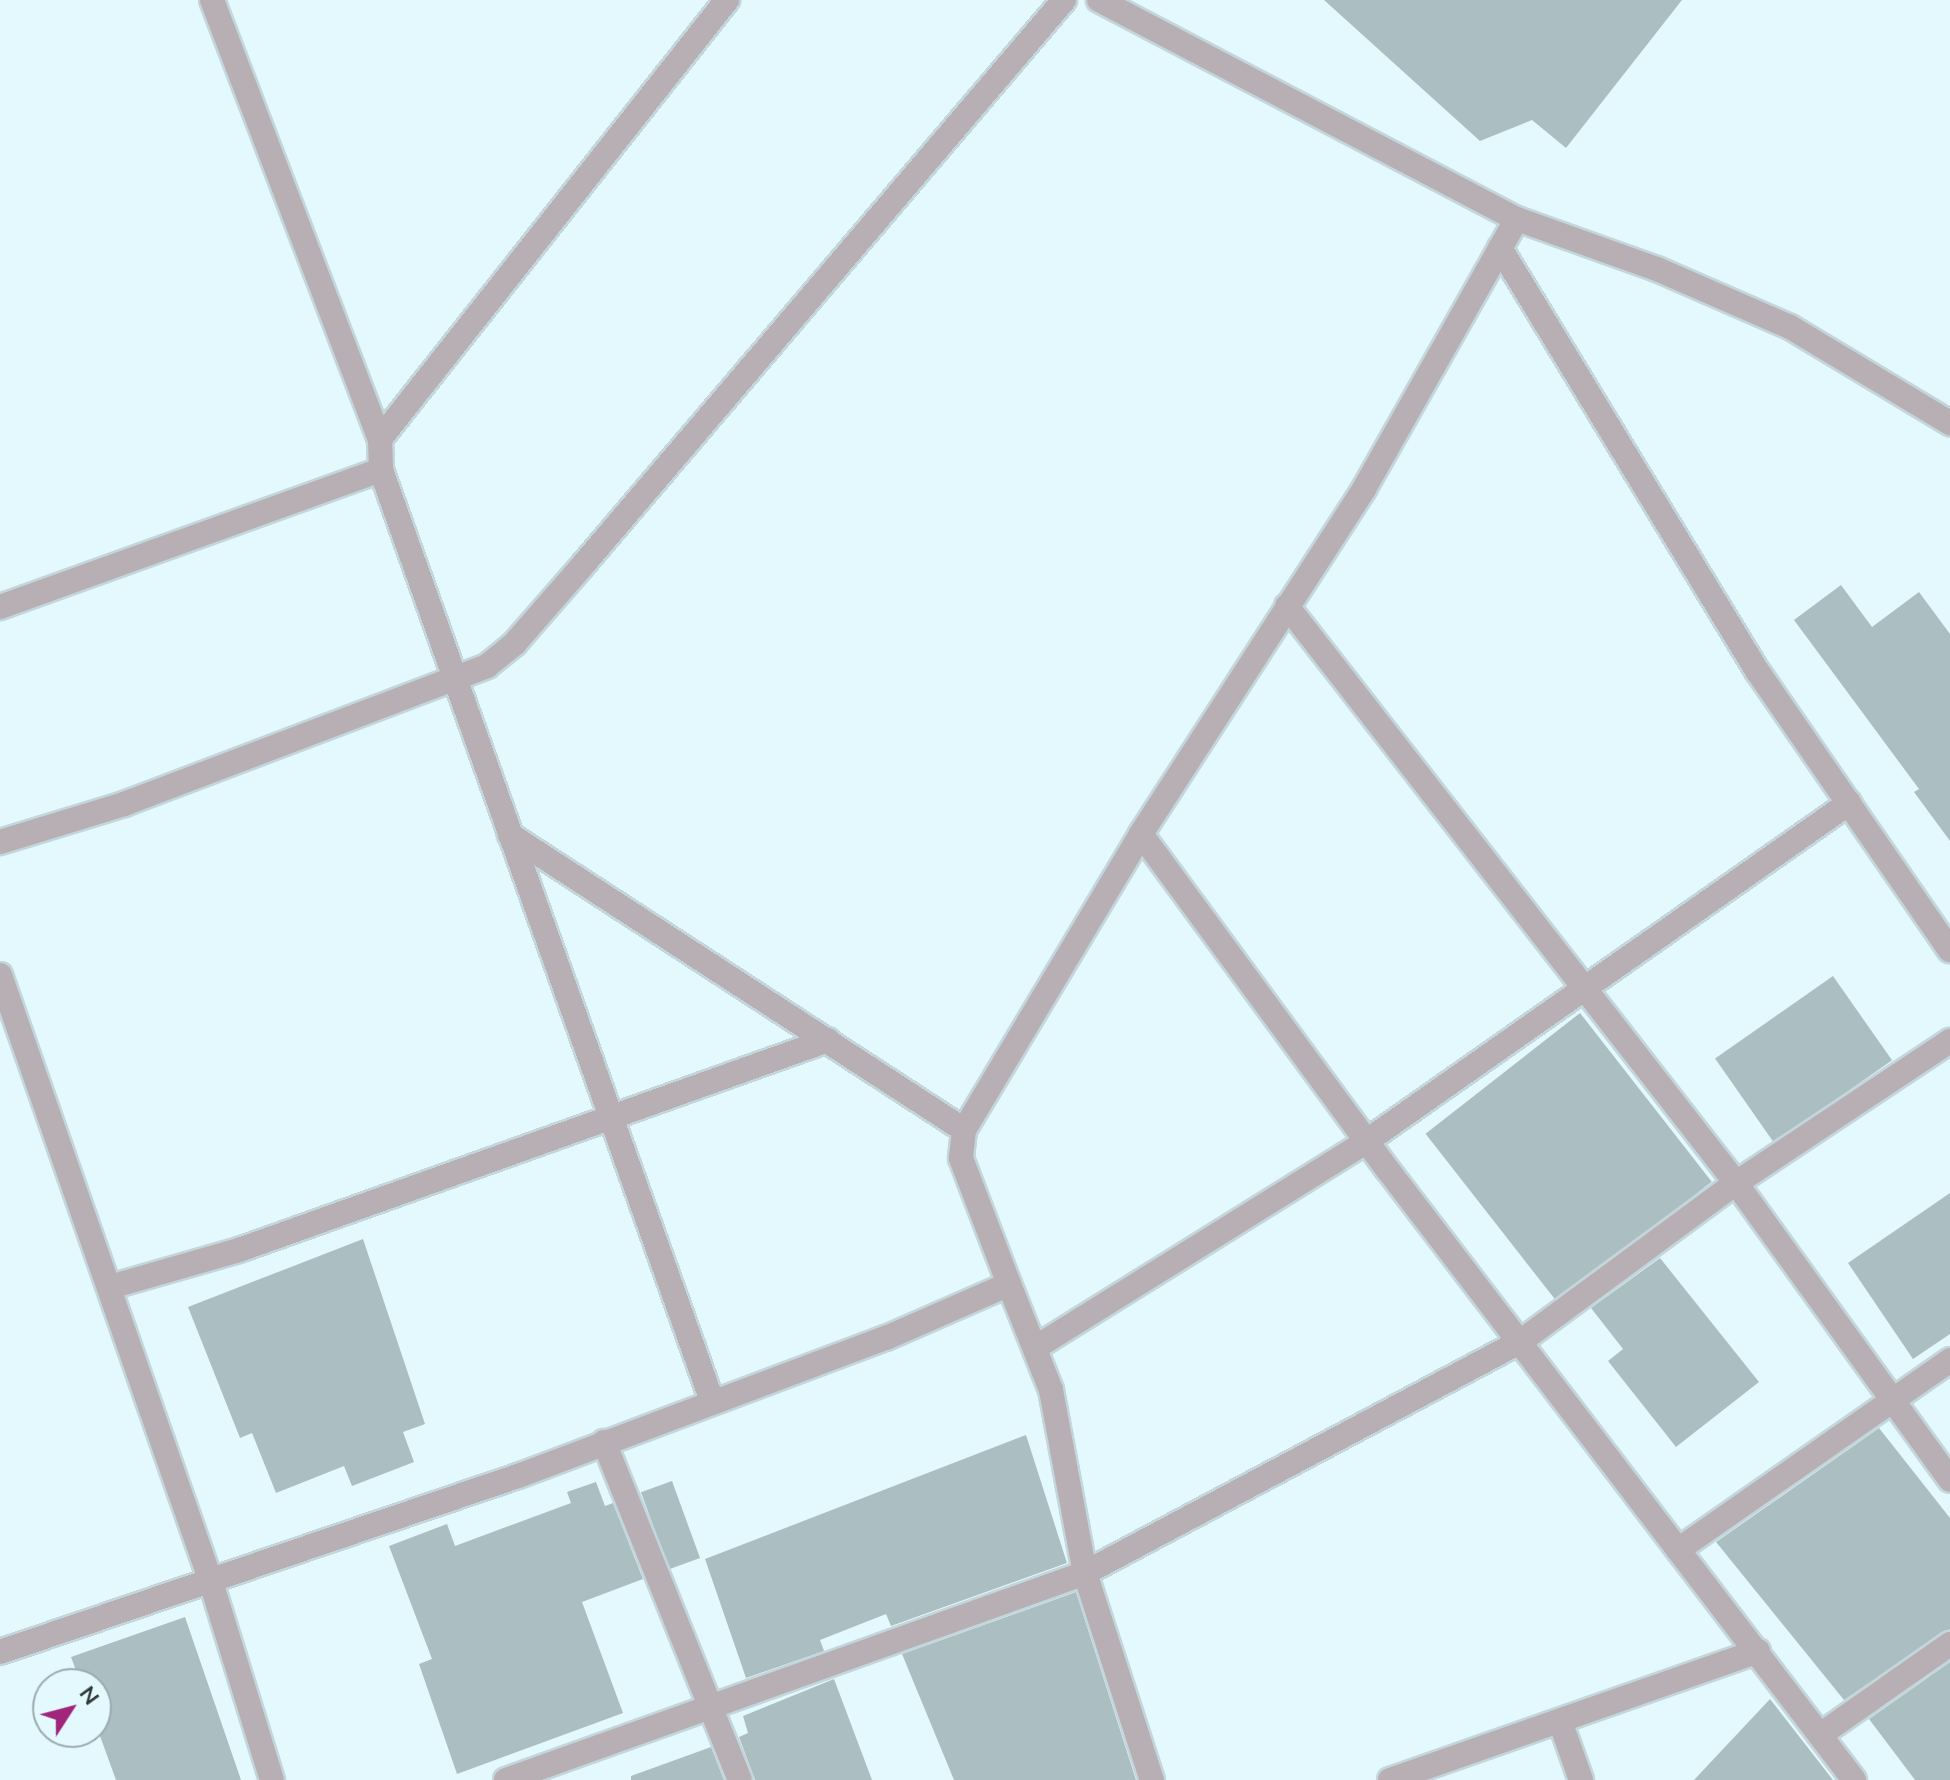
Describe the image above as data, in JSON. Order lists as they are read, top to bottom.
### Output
{
  "north": "top right"
}
